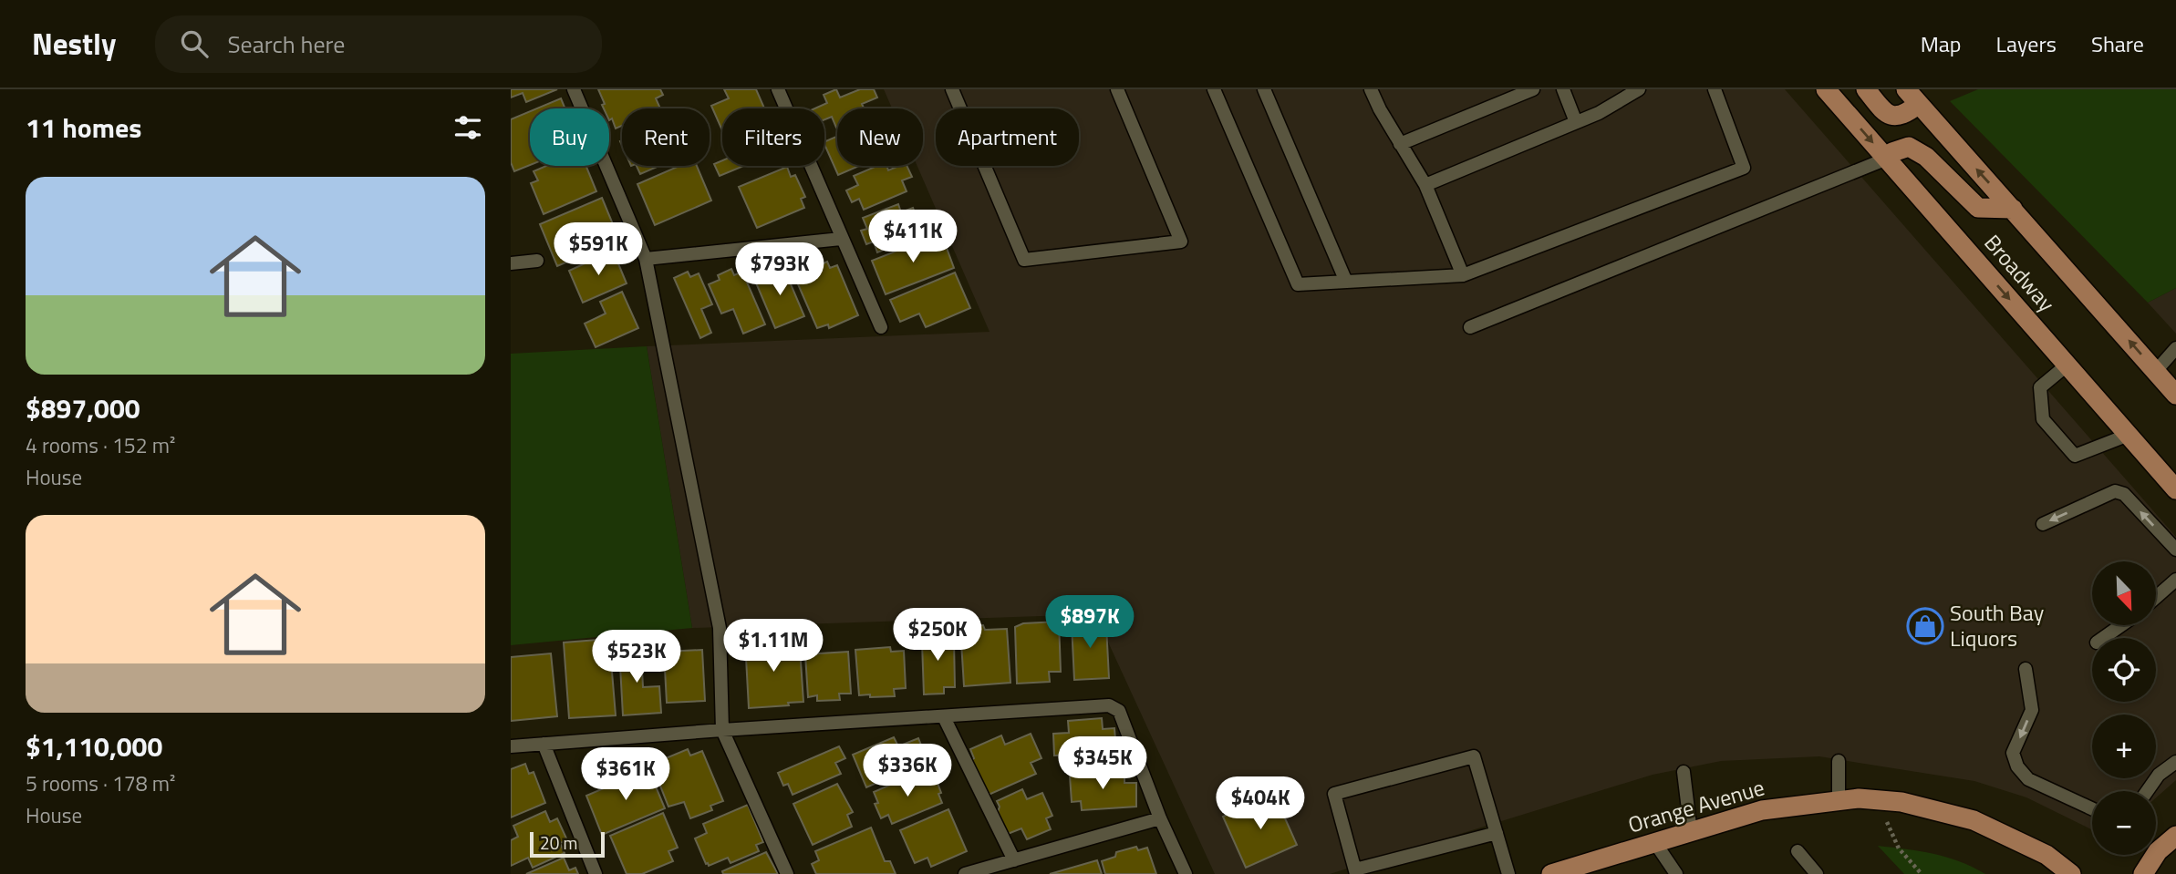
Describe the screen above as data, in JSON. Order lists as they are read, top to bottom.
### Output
{
  "streets": {
    "main road": ["Broadway", "Orange Avenue"]
  },
  "places": {
    "shop": ["South Bay Liquors"]
  },
  "scale_bar": "20 m",
  "north": "bottom right",
  "page": {
    "header": "Nestly",
    "search": "Search here",
    "nav": ["Map", "Layers", "Share"],
    "heading": "11 homes",
    "chip": [
      "Buy",
      "Rent",
      "Filters",
      "New",
      "Apartment"
    ],
    "list": [
      {
        "name": "$897,000",
        "note": "4 rooms · 152 m² · House"
      },
      {
        "name": "$1,110,000",
        "note": "5 rooms · 178 m² · House"
      }
    ],
    "price": [
      "$411K",
      "$591K",
      "$793K",
      "$897K",
      "$250K",
      "$1.11M",
      "$523K",
      "$345K",
      "$336K",
      "$361K",
      "$404K"
    ],
    "map_buttons": ["+", "−"],
    "scale": "20 m"
  }
}
